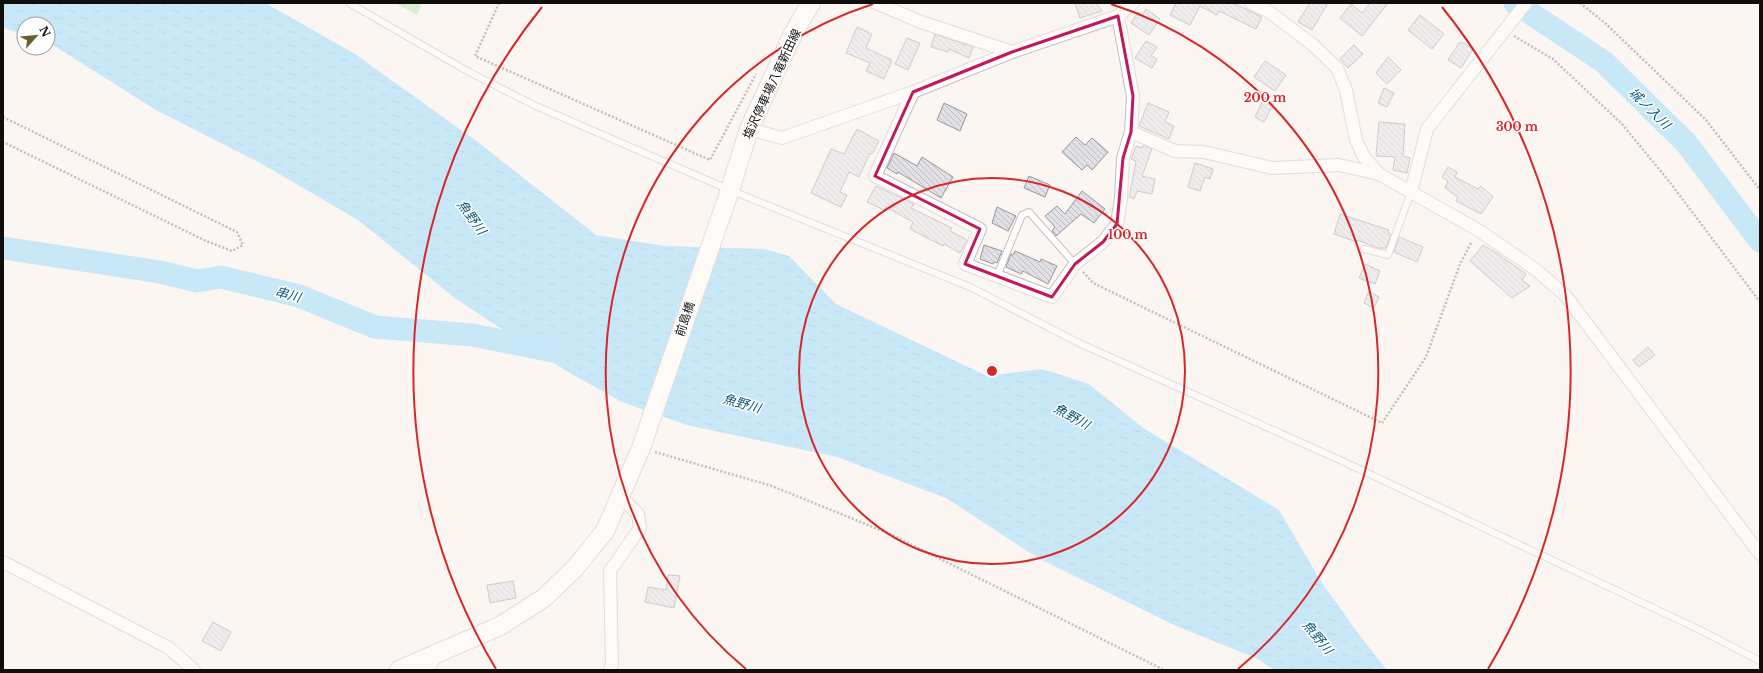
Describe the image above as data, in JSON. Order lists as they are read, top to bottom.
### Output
{
  "streets": {
    "main road": ["塩沢停車場八竜新田線", "前島橋"]
  },
  "crossings": [
    ["塩沢停車場八竜新田線", "前島橋"]
  ],
  "water": ["城ノ入川", "魚野川", "串川"],
  "north": "top right",
  "rings": ["200 m", "300 m", "100 m"]
}
